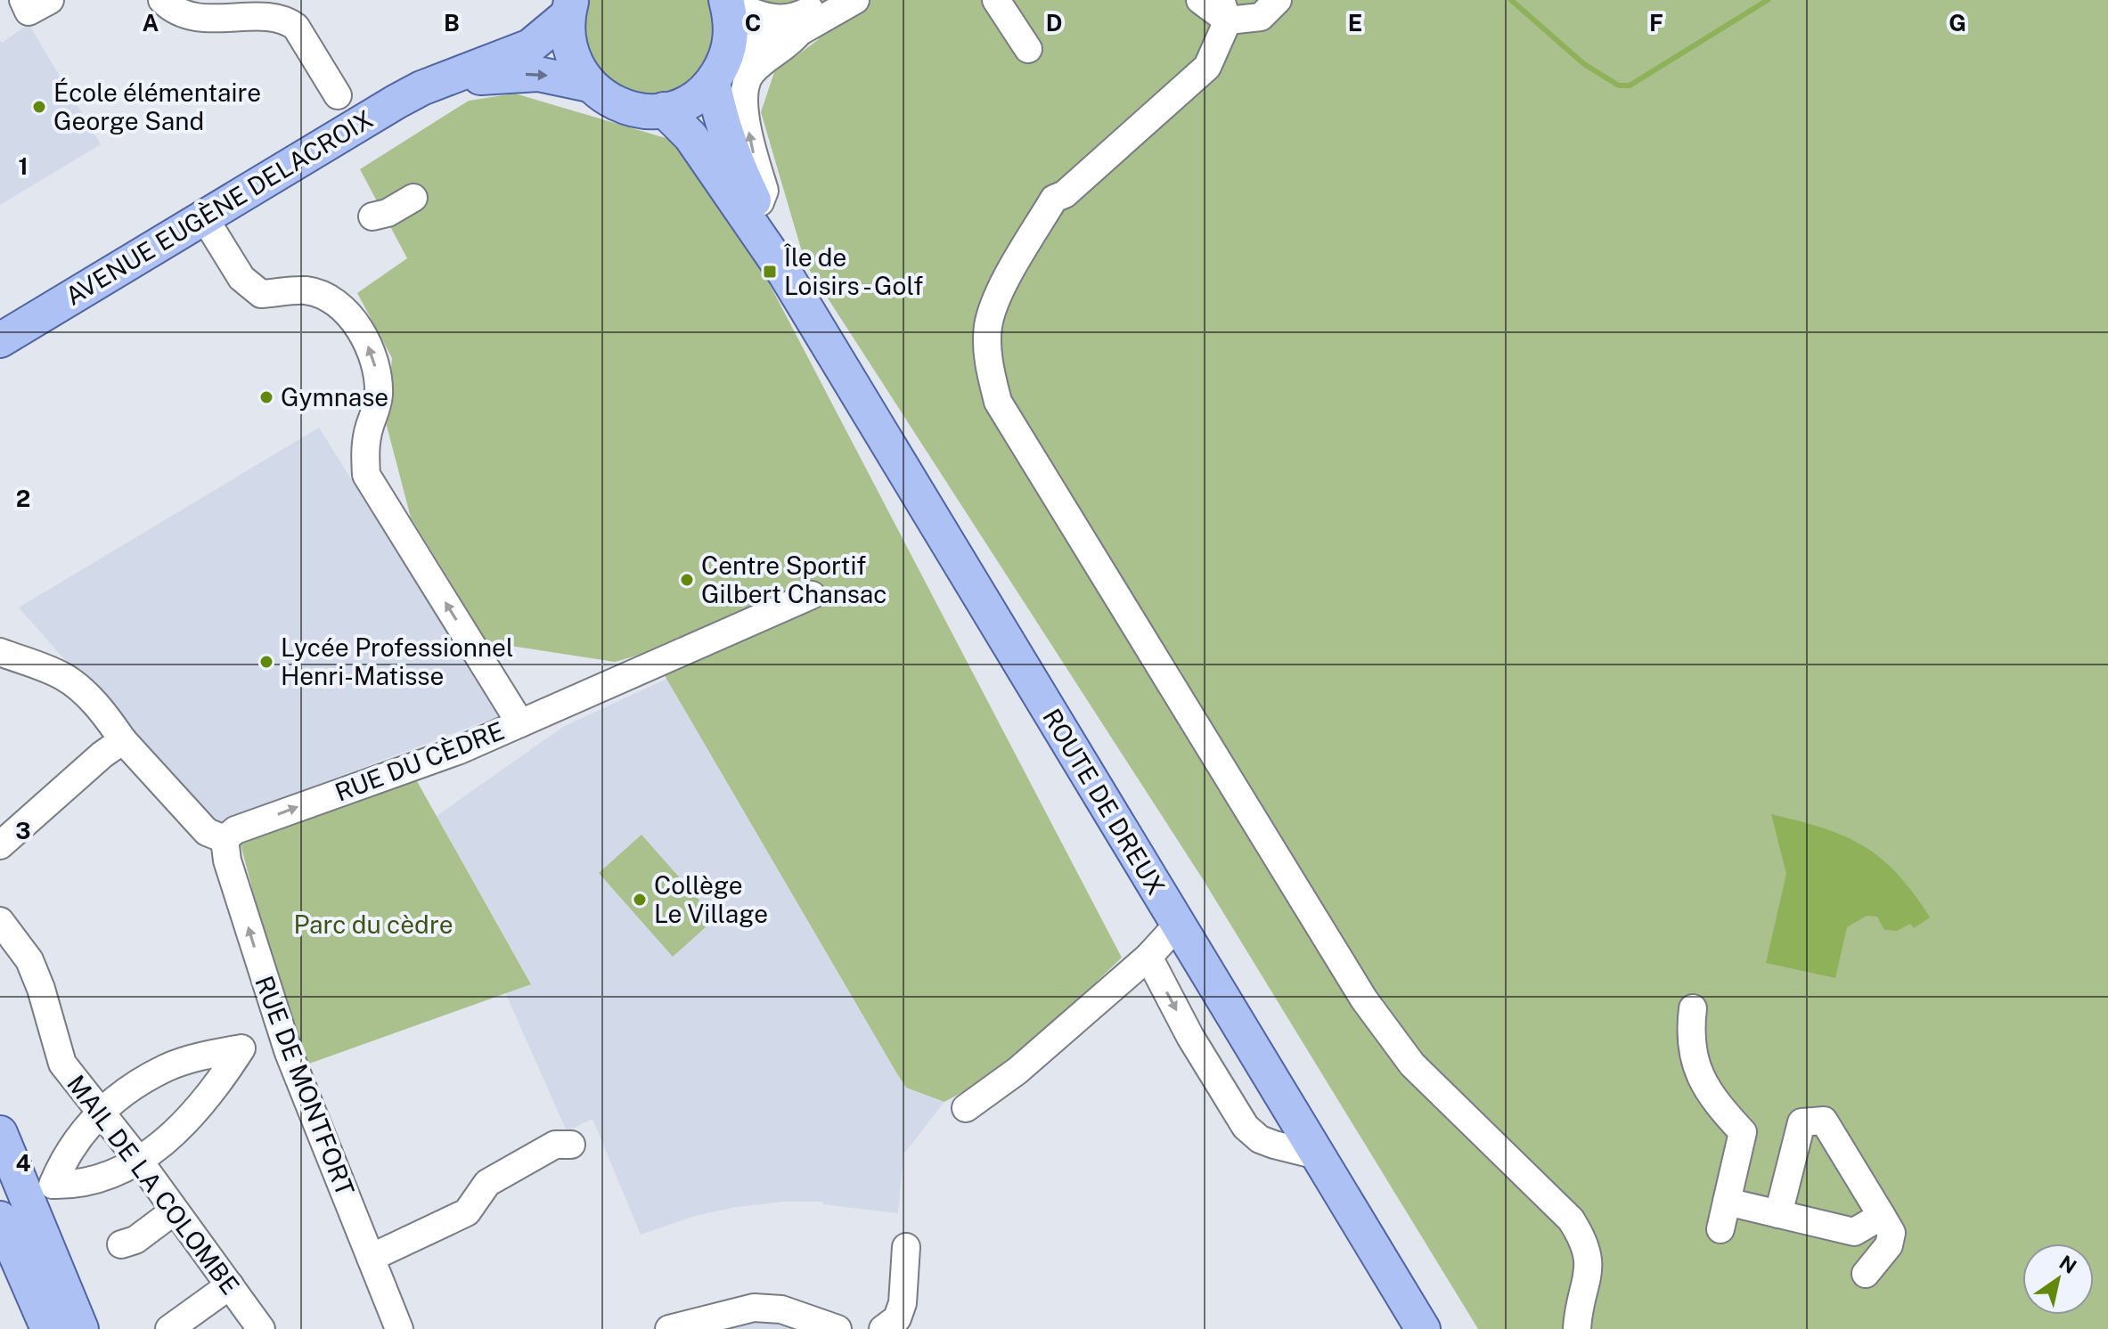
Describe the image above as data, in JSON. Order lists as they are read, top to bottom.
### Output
{
  "streets": {
    "main road": ["AVENUE EUGÈNE DELACROIX", "ROUTE DE DREUX"],
    "street": ["RUE DU CÈDRE", "RUE DE MONTFORT", "MAIL DE LA COLOMBE"]
  },
  "crossings": [
    ["AVENUE EUGÈNE DELACROIX", "RUE DU CÈDRE"],
    ["RUE DU CÈDRE", "RUE DE MONTFORT"]
  ],
  "one_way": ["RUE DE MONTFORT"],
  "parks": ["Parc du cèdre"],
  "places": {
    "other": [
      "École élémentaire George Sand",
      "Gymnase",
      "Centre Sportif Gilbert Chansac",
      "Lycée Professionnel Henri-Matisse",
      "Collège Le Village"
    ],
    "transit": ["Île de Loisirs - Golf"]
  },
  "north": "top right",
  "grid": {
    "columns": [
      "A",
      "B",
      "C",
      "D",
      "E",
      "F",
      "G"
    ],
    "rows": [
      "1",
      "2",
      "3",
      "4"
    ]
  }
}
